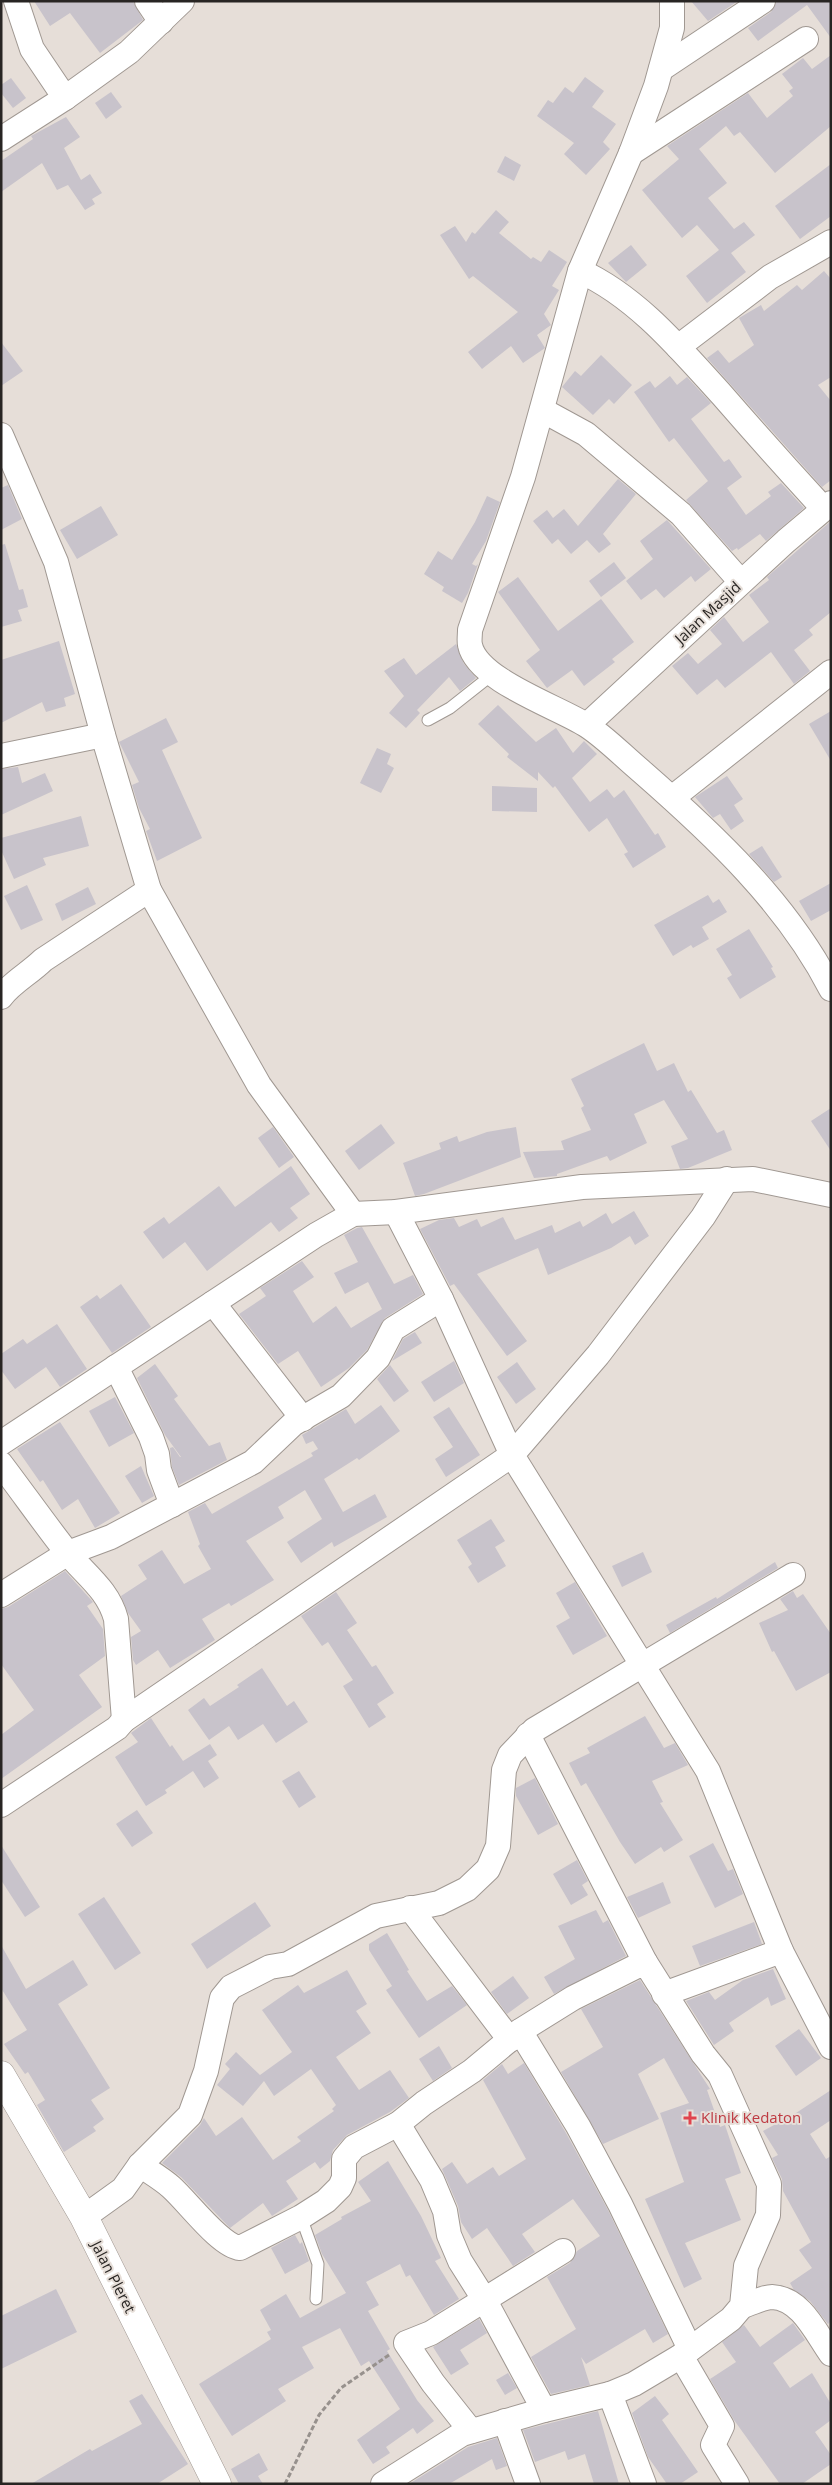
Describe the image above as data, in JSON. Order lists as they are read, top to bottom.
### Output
{
  "streets": {
    "main road": ["Jalan Pleret"],
    "street": ["Jalan Masjid"]
  },
  "places": {
    "health": ["Klinik Kedaton"]
  }
}
